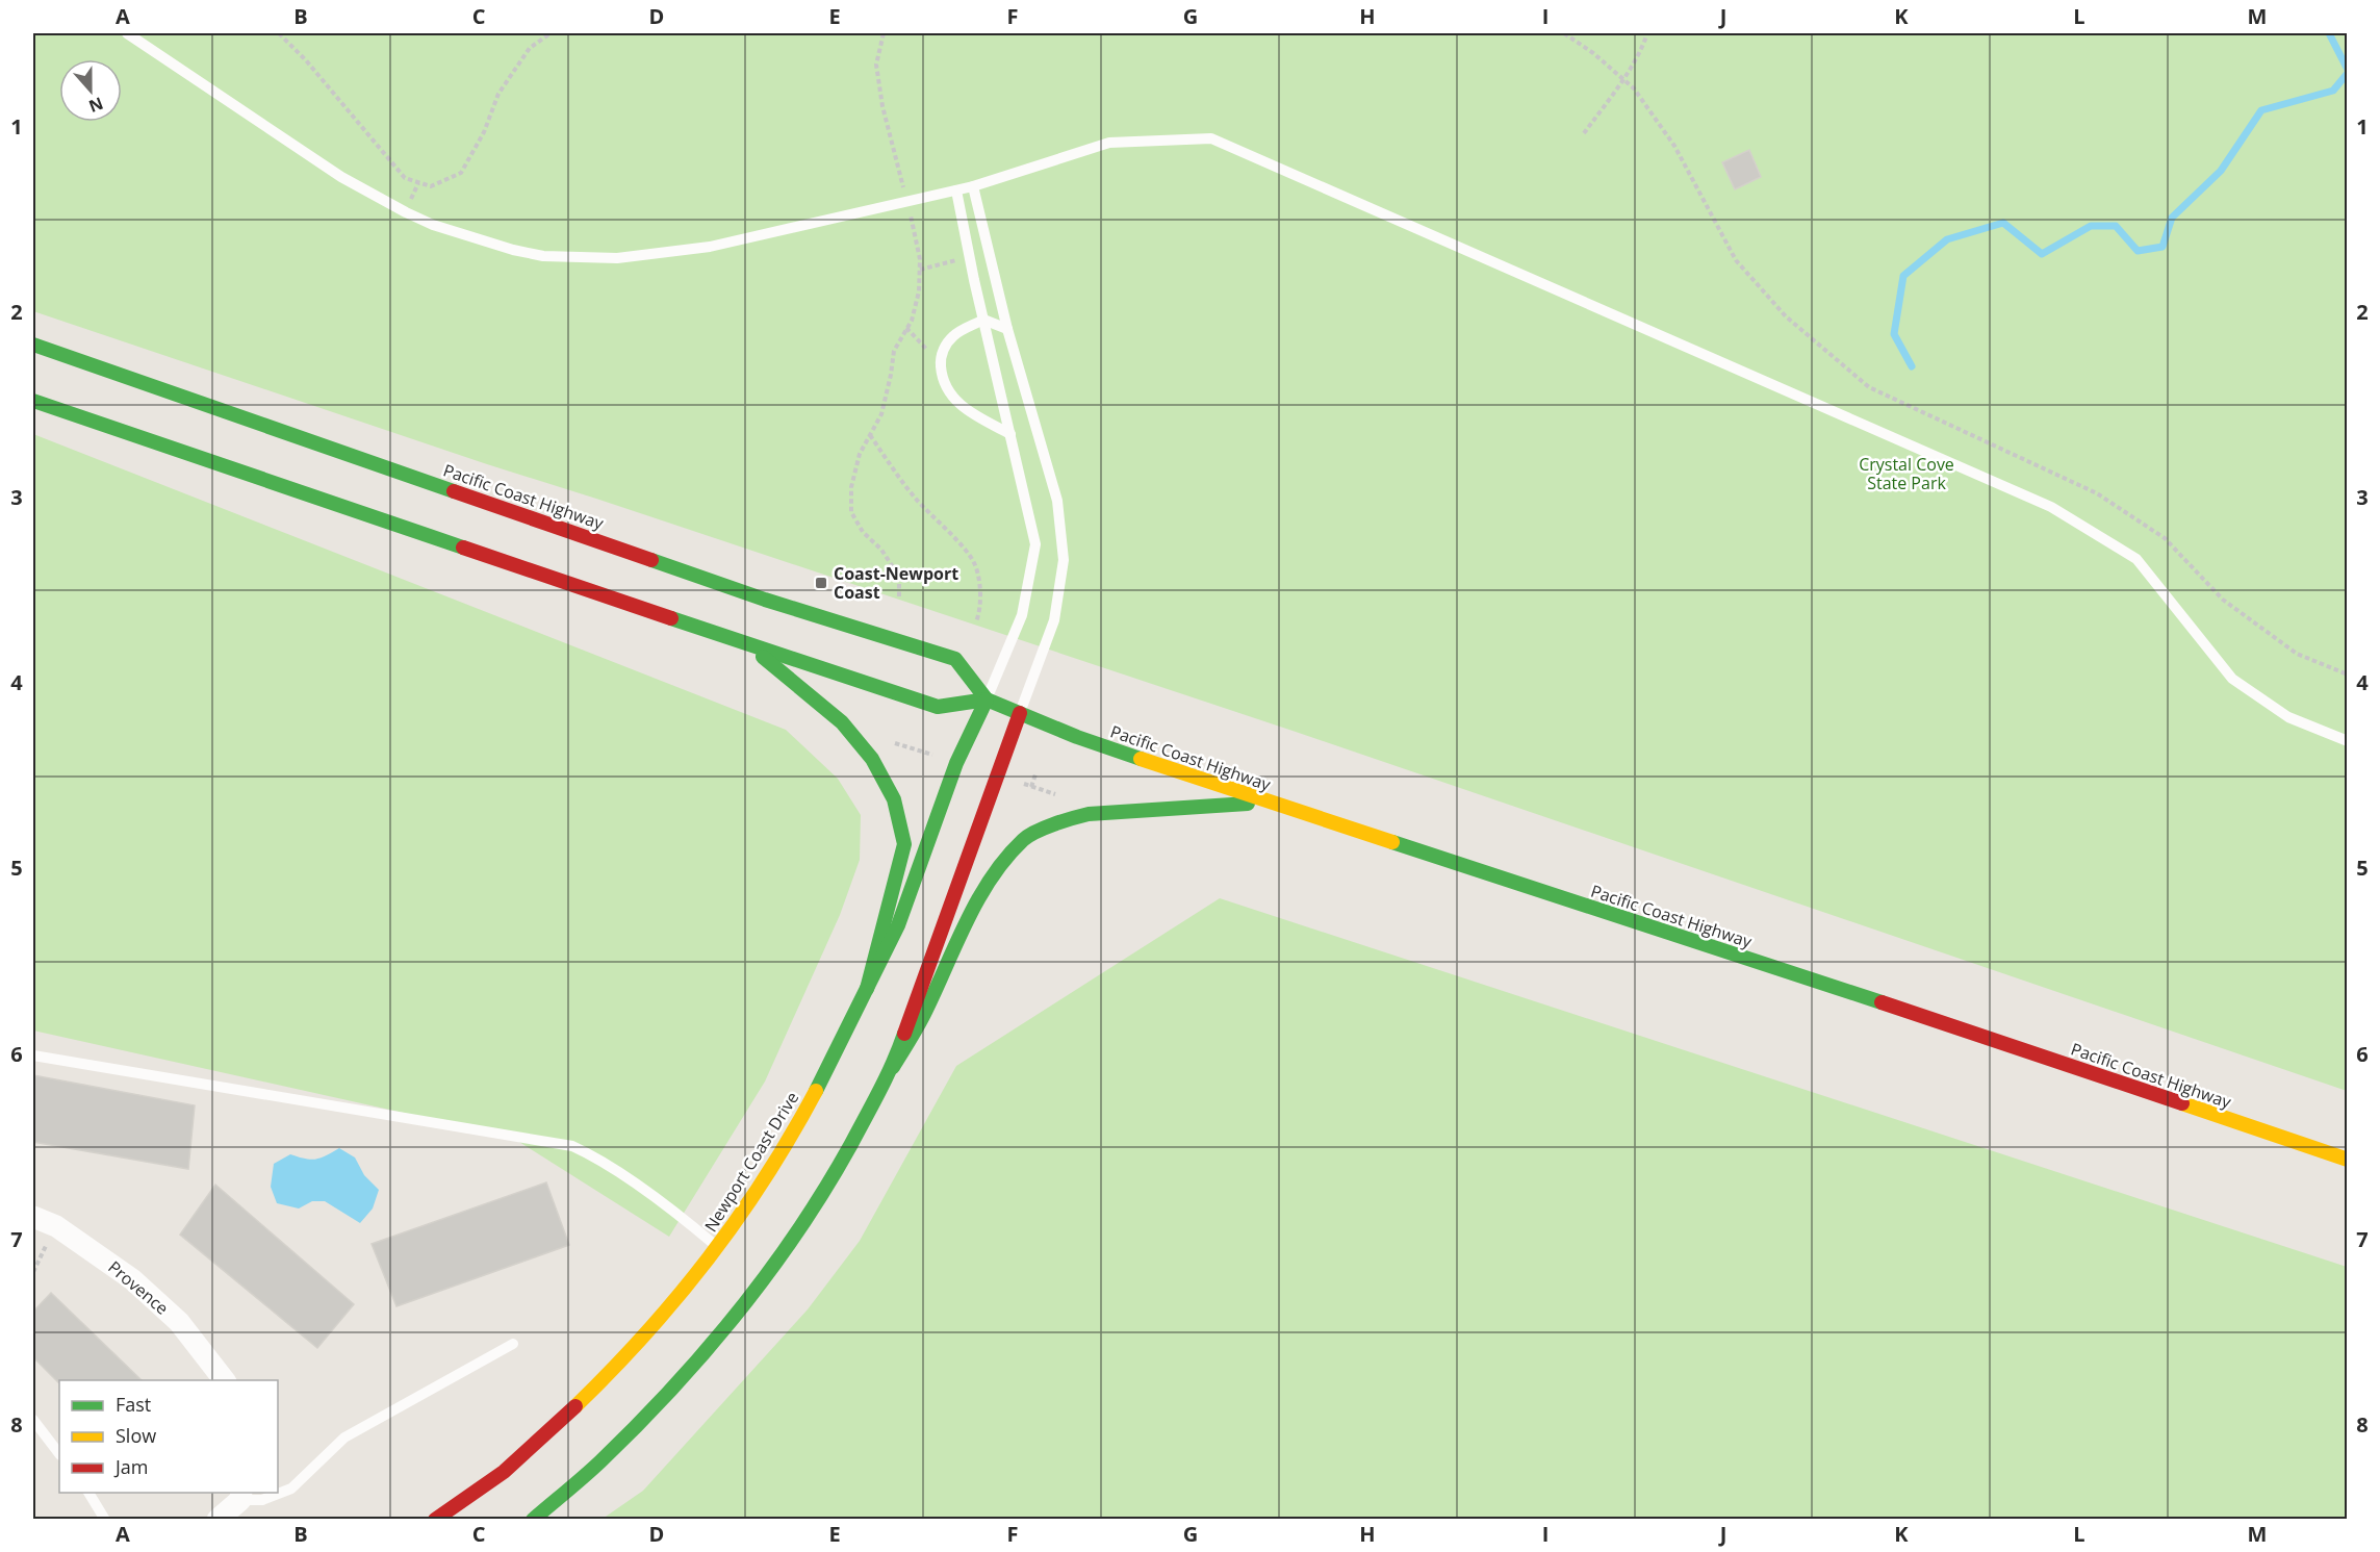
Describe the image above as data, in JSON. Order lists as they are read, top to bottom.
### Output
{
  "streets": {
    "main road": ["Pacific Coast Highway", "Newport Coast Drive"],
    "street": ["Provence"]
  },
  "crossings": [
    ["Pacific Coast Highway", "Newport Coast Drive"]
  ],
  "parks": ["Crystal Cove State Park"],
  "places": {
    "transit": ["Coast-Newport Coast"]
  },
  "legend": ["Fast", "Slow", "Jam"],
  "north": "bottom",
  "grid": {
    "columns": [
      "A",
      "B",
      "C",
      "D",
      "E",
      "F",
      "G",
      "H",
      "I",
      "J",
      "K",
      "L",
      "M"
    ],
    "rows": [
      "1",
      "2",
      "3",
      "4",
      "5",
      "6",
      "7",
      "8"
    ]
  }
}
